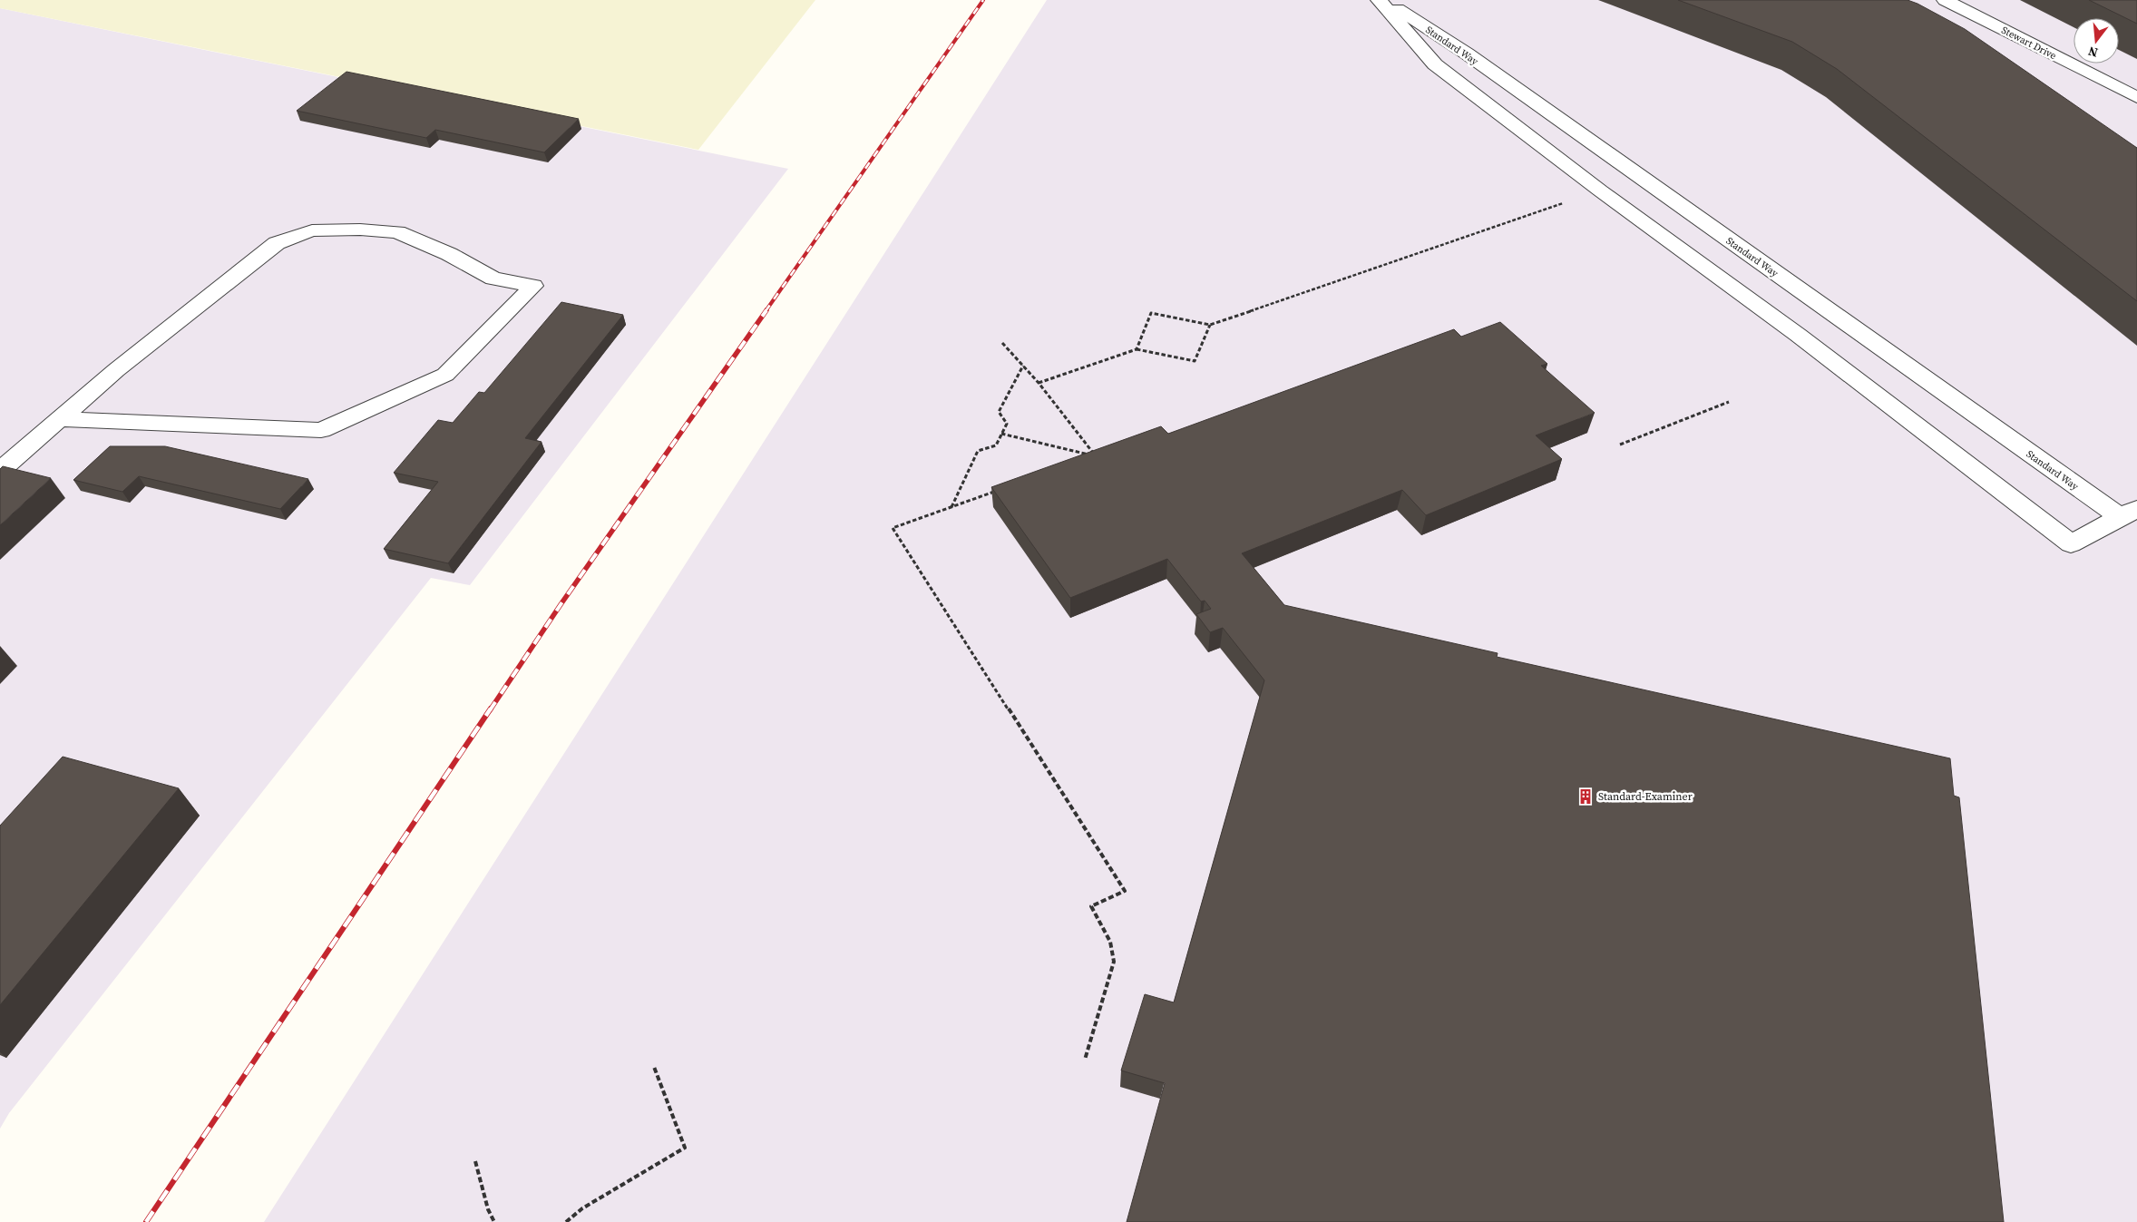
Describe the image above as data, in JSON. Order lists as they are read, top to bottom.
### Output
{
  "streets": {
    "street": ["Stewart Drive", "Standard Way"]
  },
  "places": {
    "building": ["Standard-Examiner"]
  },
  "north": "bottom"
}
